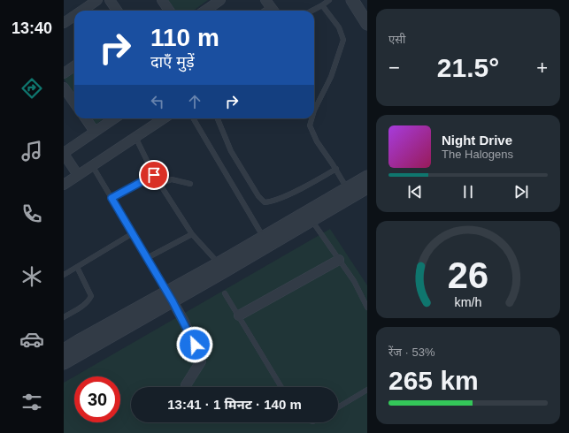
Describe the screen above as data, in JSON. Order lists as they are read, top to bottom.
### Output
{
  "page": {
    "tabs": "13:40",
    "tile": [
      "एसी",
      ["रेंज · 53%", "265 km"]
    ],
    "turn": ["110 m", "दाएँ मुड़ें"],
    "heat": ["−", "21.5°", "+"],
    "song": ["Night Drive", "The Halogens"],
    "limit": "30",
    "trip": "13:41 · 1 मिनट · 140 m",
    "gauge": ["26", "km/h"]
  }
}
